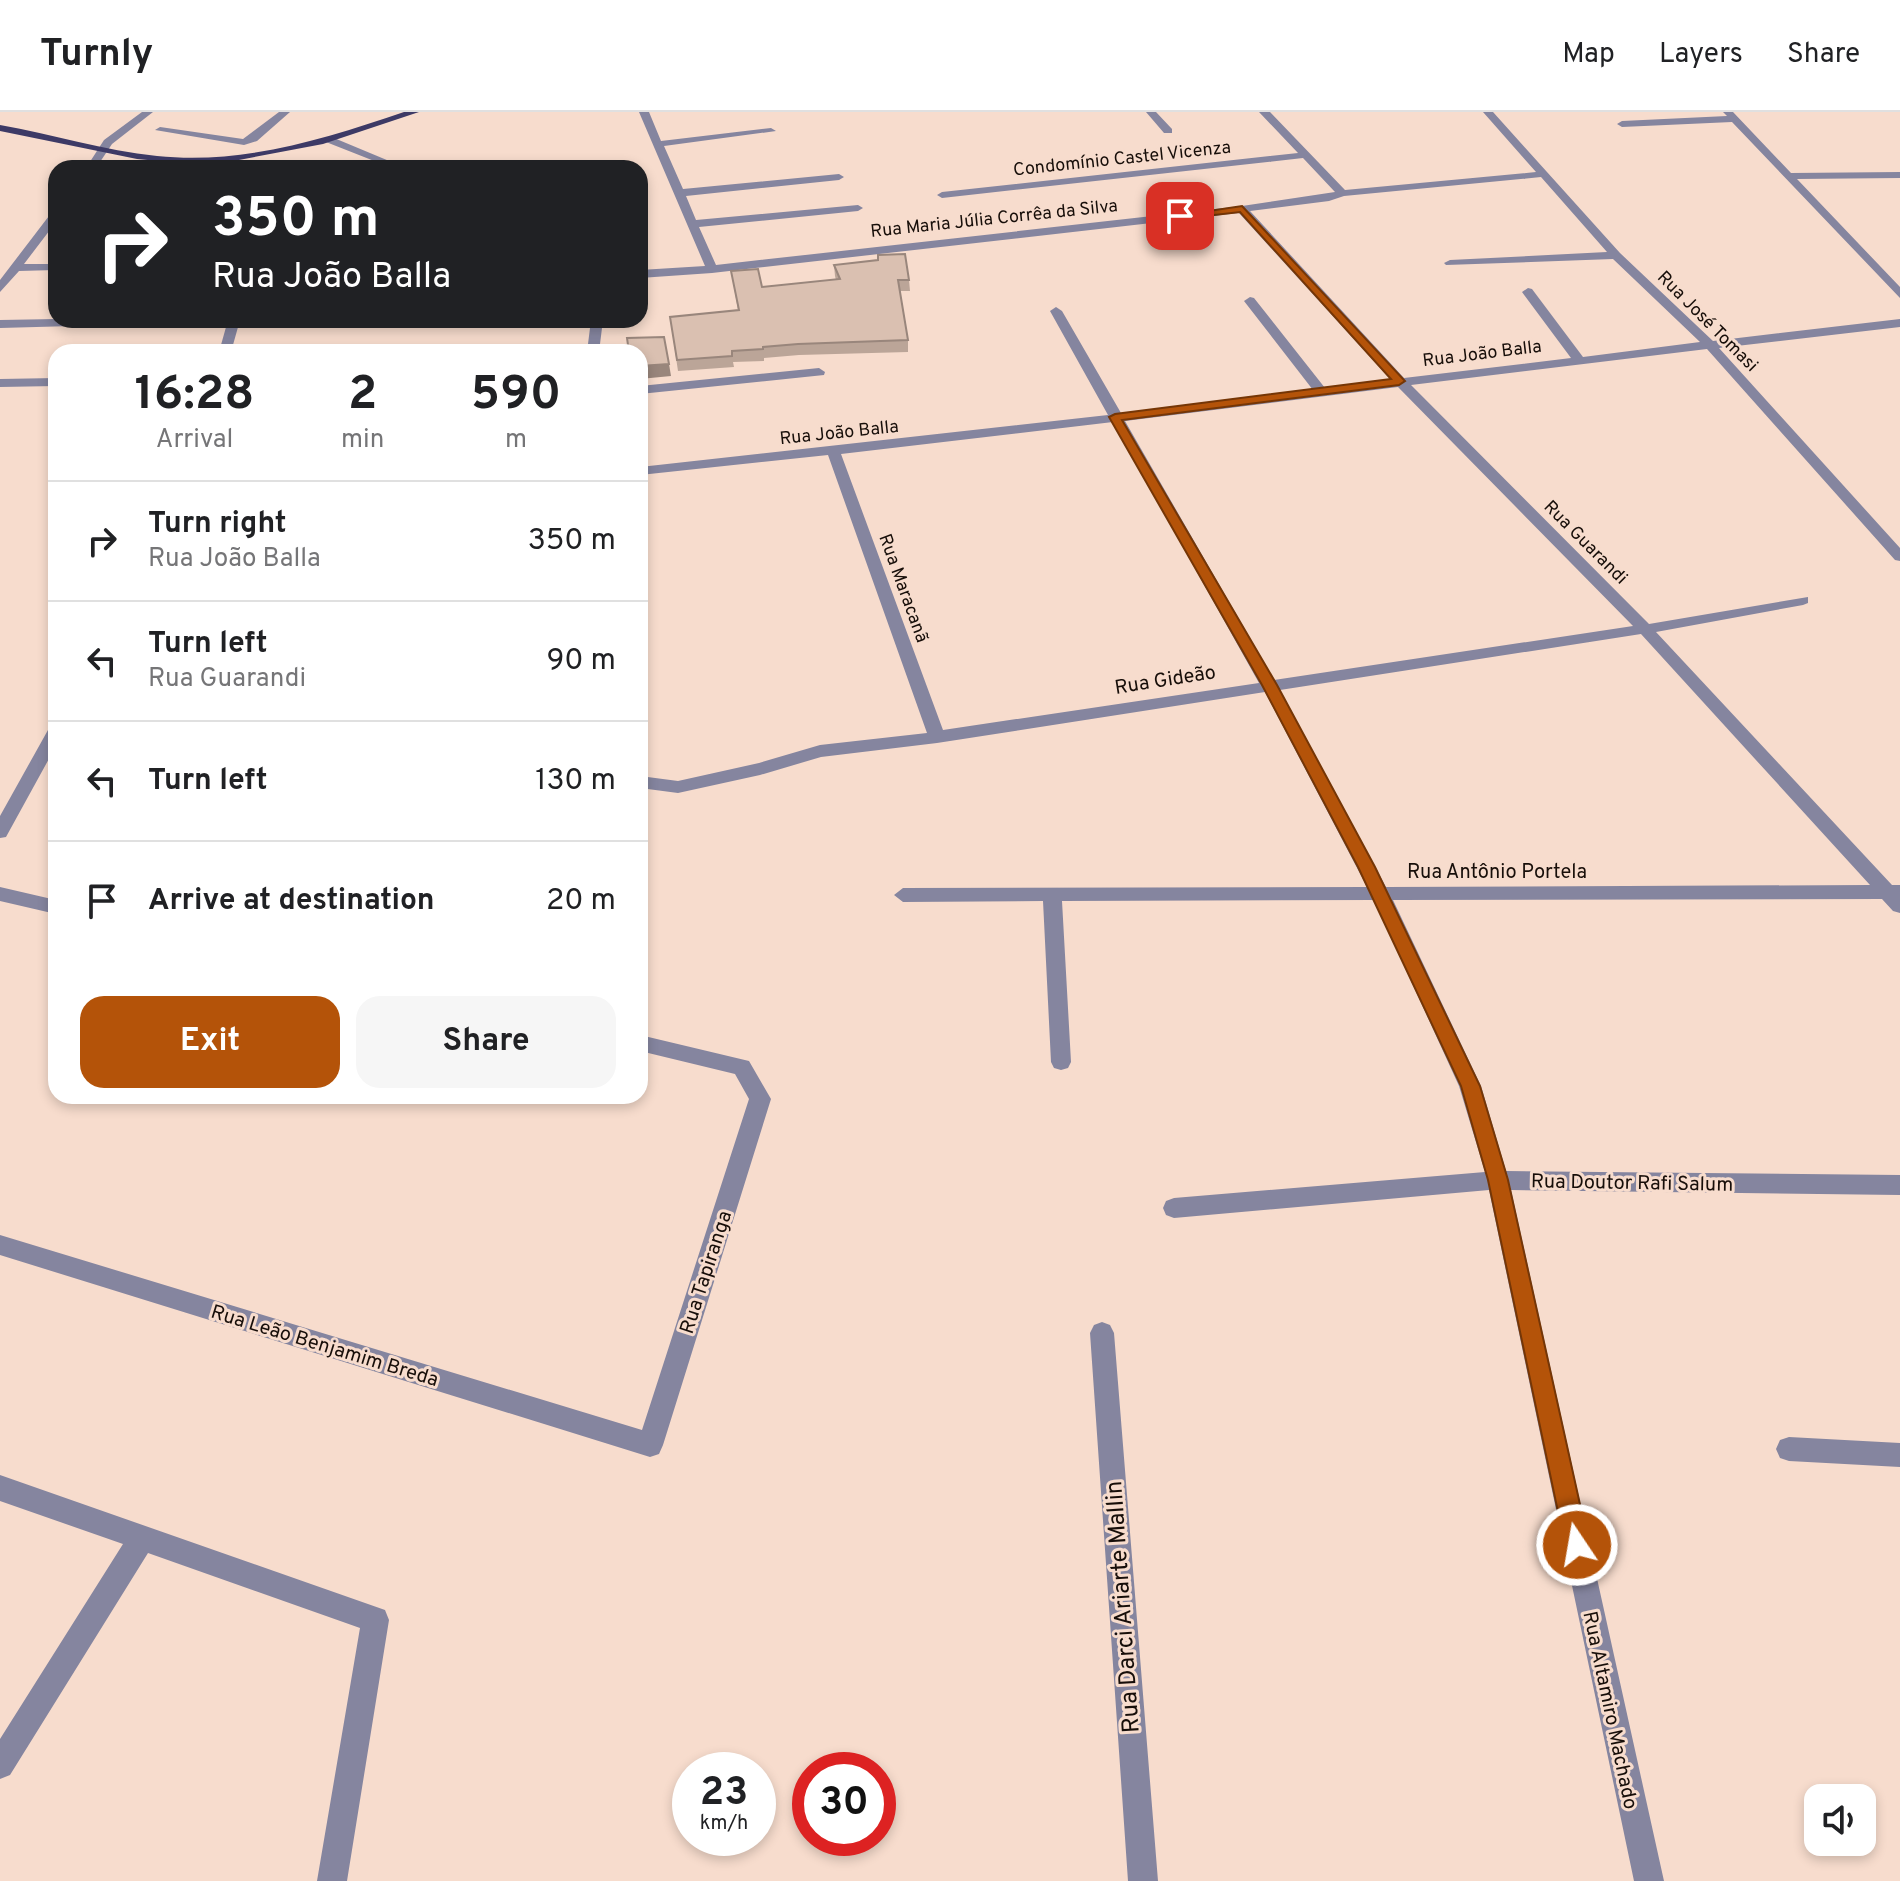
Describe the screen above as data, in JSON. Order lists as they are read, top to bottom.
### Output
{
  "streets": {
    "street": [
      "Condomínio Castel Vicenza",
      "Rua Maria Júlia Corrêa da Silva",
      "Rua José Tomasi",
      "Rua João Balla",
      "Rua Guarandi",
      "Rua Maracanã",
      "Rua Gideão",
      "Rua Antônio Portela",
      "Rua Doutor Rafi Salum",
      "Rua Tapiranga",
      "Rua Leão Benjamim Breda",
      "Rua Darci Ariarte Mallin",
      "Rua Altamiro Machado"
    ]
  },
  "crossings": [
    ["Rua Maria Júlia Corrêa da Silva", "Rua José Tomasi"],
    ["Rua Maria Júlia Corrêa da Silva", "Rua Guarandi"],
    ["Rua José Tomasi", "Rua João Balla"],
    ["Rua João Balla", "Rua Guarandi"],
    ["Rua João Balla", "Rua Maracanã"],
    ["Rua João Balla", "Rua Altamiro Machado"],
    ["Rua Guarandi", "Rua Gideão"],
    ["Rua Guarandi", "Rua Antônio Portela"],
    ["Rua Maracanã", "Rua Gideão"],
    ["Rua Gideão", "Rua Altamiro Machado"],
    ["Rua Antônio Portela", "Rua Altamiro Machado"],
    ["Rua Doutor Rafi Salum", "Rua Altamiro Machado"],
    ["Rua Tapiranga", "Rua Leão Benjamim Breda"]
  ],
  "page": {
    "header": "Turnly",
    "nav": ["Map", "Layers", "Share"],
    "turn": ["350 m", "Rua João Balla"],
    "eta": [
      "16:28",
      "Arrival",
      "2",
      "min",
      "590",
      "m"
    ],
    "list": [
      {
        "name": "Turn right",
        "note": "Rua João Balla",
        "value": "350 m"
      },
      {
        "name": "Turn left",
        "note": "Rua Guarandi",
        "value": "90 m"
      },
      {
        "name": "Turn left",
        "value": "130 m"
      },
      {
        "name": "Arrive at destination",
        "value": "20 m"
      }
    ],
    "buttons": ["Exit", "Share"],
    "speed": "23 km/h",
    "limit": "30"
  }
}
